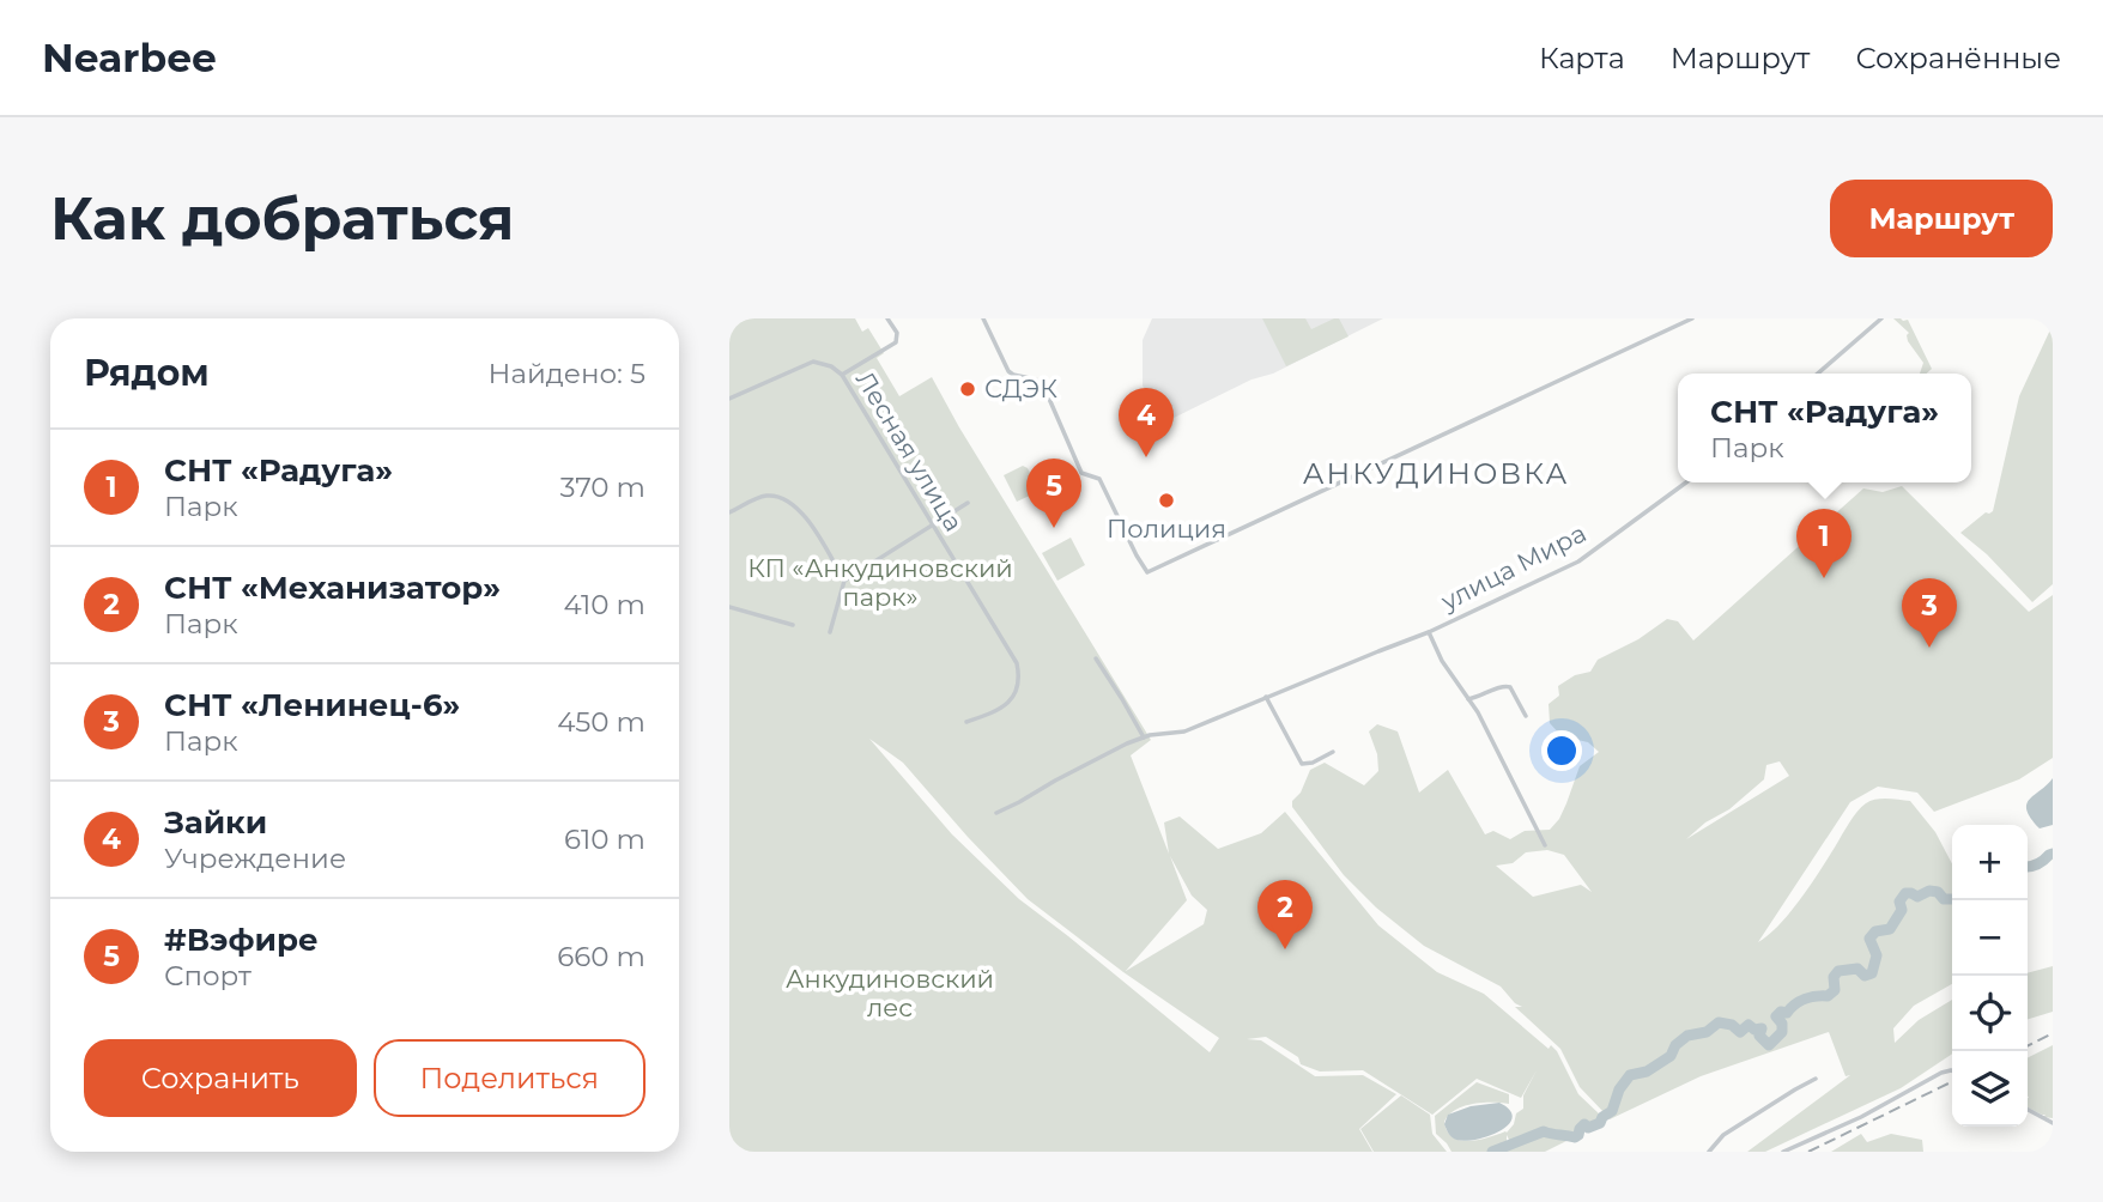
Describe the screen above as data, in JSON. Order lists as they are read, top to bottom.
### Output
{
  "streets": {
    "street": ["Лесная улица", "улица Мира"]
  },
  "districts": ["АНКУДИНОВКА"],
  "parks": ["КП «Анкудиновский парк»", "Анкудиновский лес"],
  "places": ["СДЭК", "Полиция"],
  "page": {
    "header": "Nearbee",
    "nav": ["Карта", "Маршрут", "Сохранённые"],
    "buttons": [
      "Маршрут",
      ["Сохранить", "Поделиться"]
    ],
    "title": "Как добраться",
    "heading": ["Рядом", "Найдено: 5"],
    "popup": ["СНТ «Радуга»", "Парк"],
    "pins": [
      "4",
      "5",
      "1",
      "3",
      "2"
    ],
    "list": [
      {
        "mark": "1",
        "name": "СНТ «Радуга»",
        "note": "Парк",
        "value": "370 m"
      },
      {
        "mark": "2",
        "name": "СНТ «Механизатор»",
        "note": "Парк",
        "value": "410 m"
      },
      {
        "mark": "3",
        "name": "СНТ «Ленинец-6»",
        "note": "Парк",
        "value": "450 m"
      },
      {
        "mark": "4",
        "name": "Зайки",
        "note": "Учреждение",
        "value": "610 m"
      },
      {
        "mark": "5",
        "name": "#Вэфире",
        "note": "Спорт",
        "value": "660 m"
      }
    ],
    "map_buttons": ["+", "−"]
  }
}
